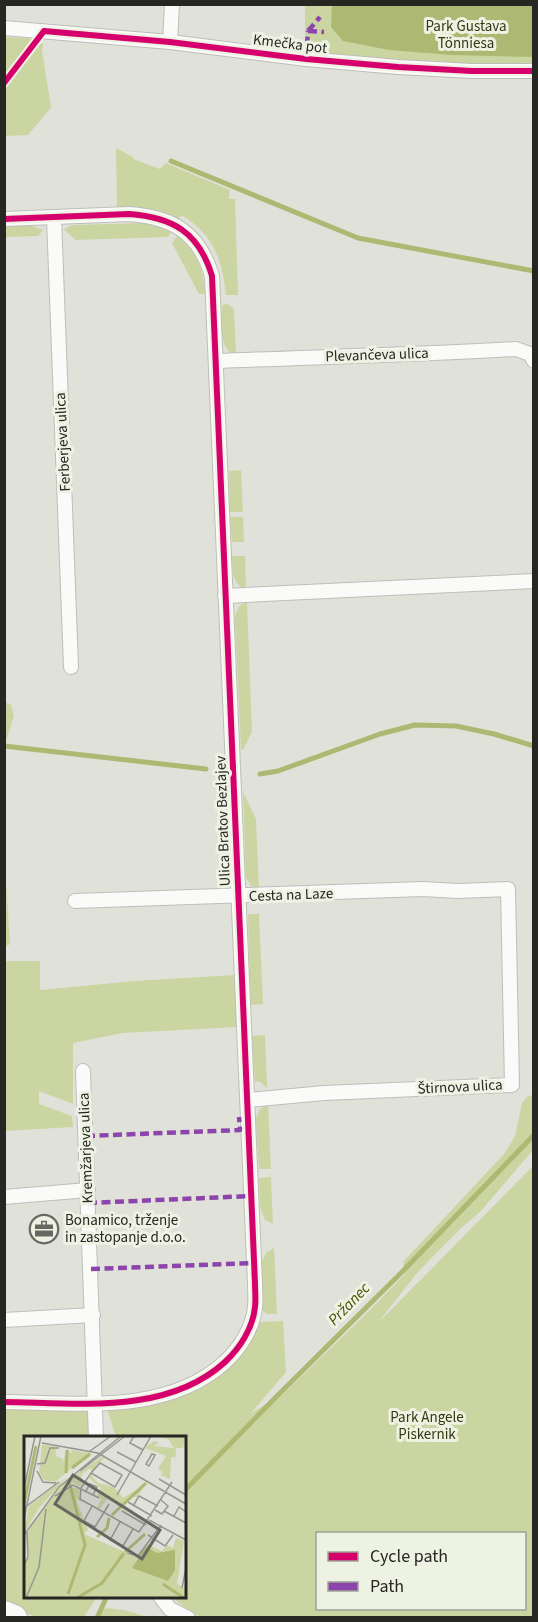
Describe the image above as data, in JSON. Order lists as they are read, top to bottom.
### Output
{
  "streets": {
    "street": [
      "Kmečka pot",
      "Plevančeva ulica",
      "Ferberjeva ulica",
      "Ulica Bratov Bezlajev",
      "Cesta na Laze",
      "Štirnova ulica",
      "Kremžarjeva ulica"
    ]
  },
  "crossings": [
    ["Plevančeva ulica", "Ulica Bratov Bezlajev"],
    ["Ferberjeva ulica", "Ulica Bratov Bezlajev"],
    ["Ulica Bratov Bezlajev", "Cesta na Laze"],
    ["Ulica Bratov Bezlajev", "Štirnova ulica"],
    ["Ulica Bratov Bezlajev", "Kremžarjeva ulica"],
    ["Cesta na Laze", "Štirnova ulica"]
  ],
  "water": ["Pržanec"],
  "parks": ["Park Gustava Tönniesa", "Park Angele Piskernik"],
  "places": {
    "office": ["Bonamico, trženje in zastopanje d.o.o."]
  },
  "legend": ["Cycle path", "Path"]
}
